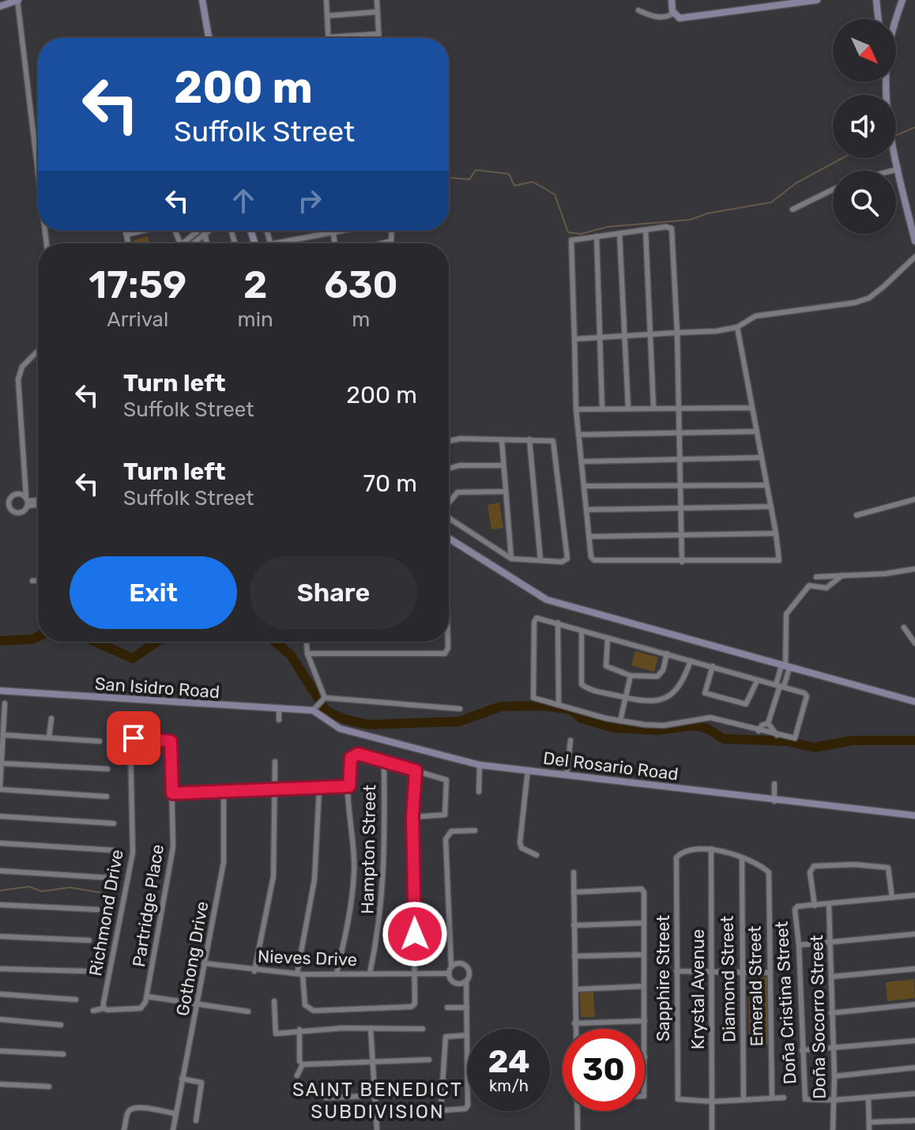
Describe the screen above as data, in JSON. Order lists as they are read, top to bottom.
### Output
{
  "streets": {
    "main road": ["San Isidro Road", "Del Rosario Road"],
    "street": [
      "Hampton Street",
      "Partridge Place",
      "Richmond Drive",
      "Nieves Drive",
      "Gothong Drive",
      "Sapphire Street",
      "Diamond Street",
      "Emerald Street",
      "Krystal Avenue",
      "Doña Cristina Street",
      "Doña Socorro Street"
    ]
  },
  "crossings": [
    ["San Isidro Road", "Del Rosario Road"],
    ["Hampton Street", "Nieves Drive"],
    ["Partridge Place", "Richmond Drive"],
    ["Nieves Drive", "Gothong Drive"],
    ["Sapphire Street", "Krystal Avenue"],
    ["Diamond Street", "Emerald Street"],
    ["Doña Cristina Street", "Doña Socorro Street"]
  ],
  "districts": ["SAINT BENEDICT SUBDIVISION"],
  "north": "bottom right",
  "page": {
    "turn": ["200 m", "Suffolk Street"],
    "eta": [
      "17:59",
      "Arrival",
      "2",
      "min",
      "630",
      "m"
    ],
    "list": [
      {
        "name": "Turn left",
        "note": "Suffolk Street",
        "value": "200 m"
      },
      {
        "name": "Turn left",
        "note": "Suffolk Street",
        "value": "70 m"
      }
    ],
    "buttons": ["Exit", "Share"],
    "speed": "24 km/h",
    "limit": "30"
  }
}
